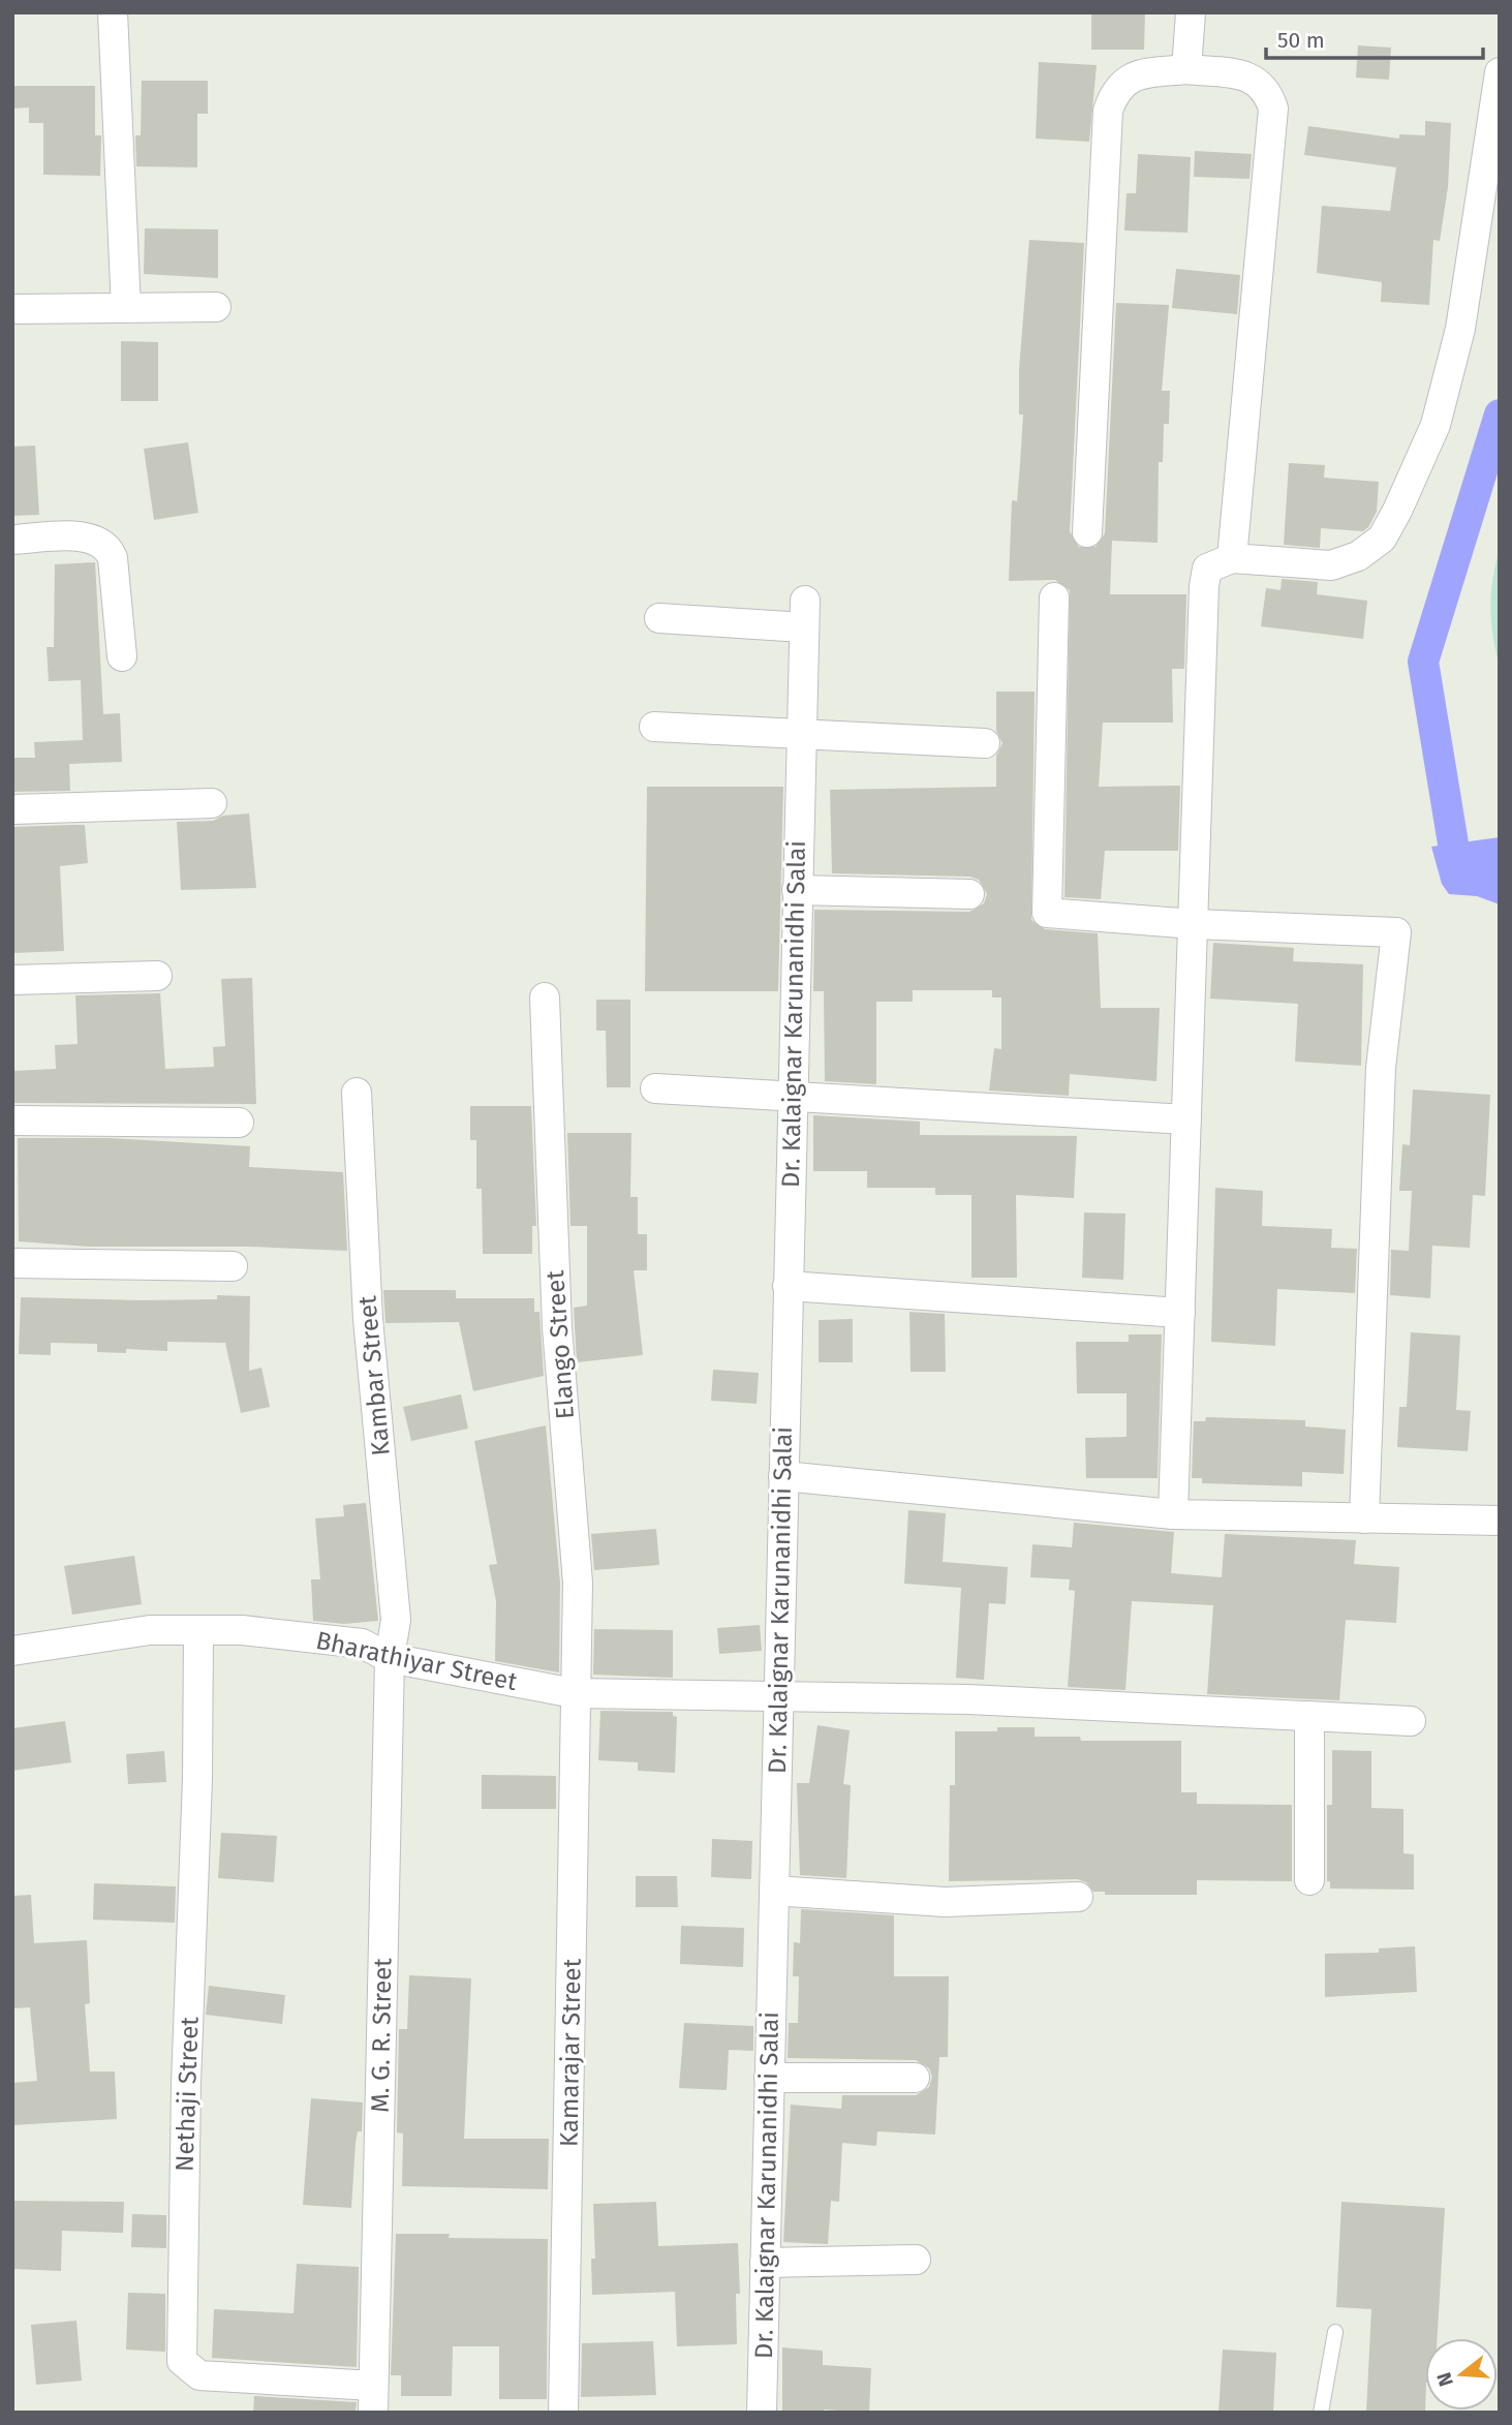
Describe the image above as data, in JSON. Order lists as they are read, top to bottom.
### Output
{
  "streets": {
    "street": [
      "Dr. Kalaignar Karunanidhi Salai",
      "Elango Street",
      "Kambar Street",
      "Bharathiyar Street",
      "M. G. R. Street",
      "Kamarajar Street",
      "Nethaji Street"
    ]
  },
  "crossings": [
    ["Dr. Kalaignar Karunanidhi Salai", "Bharathiyar Street"],
    ["Elango Street", "Bharathiyar Street"],
    ["Elango Street", "Kamarajar Street"],
    ["Kambar Street", "Bharathiyar Street"],
    ["Kambar Street", "M. G. R. Street"],
    ["Bharathiyar Street", "M. G. R. Street"],
    ["Bharathiyar Street", "Kamarajar Street"],
    ["Bharathiyar Street", "Nethaji Street"],
    ["M. G. R. Street", "Nethaji Street"]
  ],
  "scale_bar": "50 m",
  "north": "left"
}
